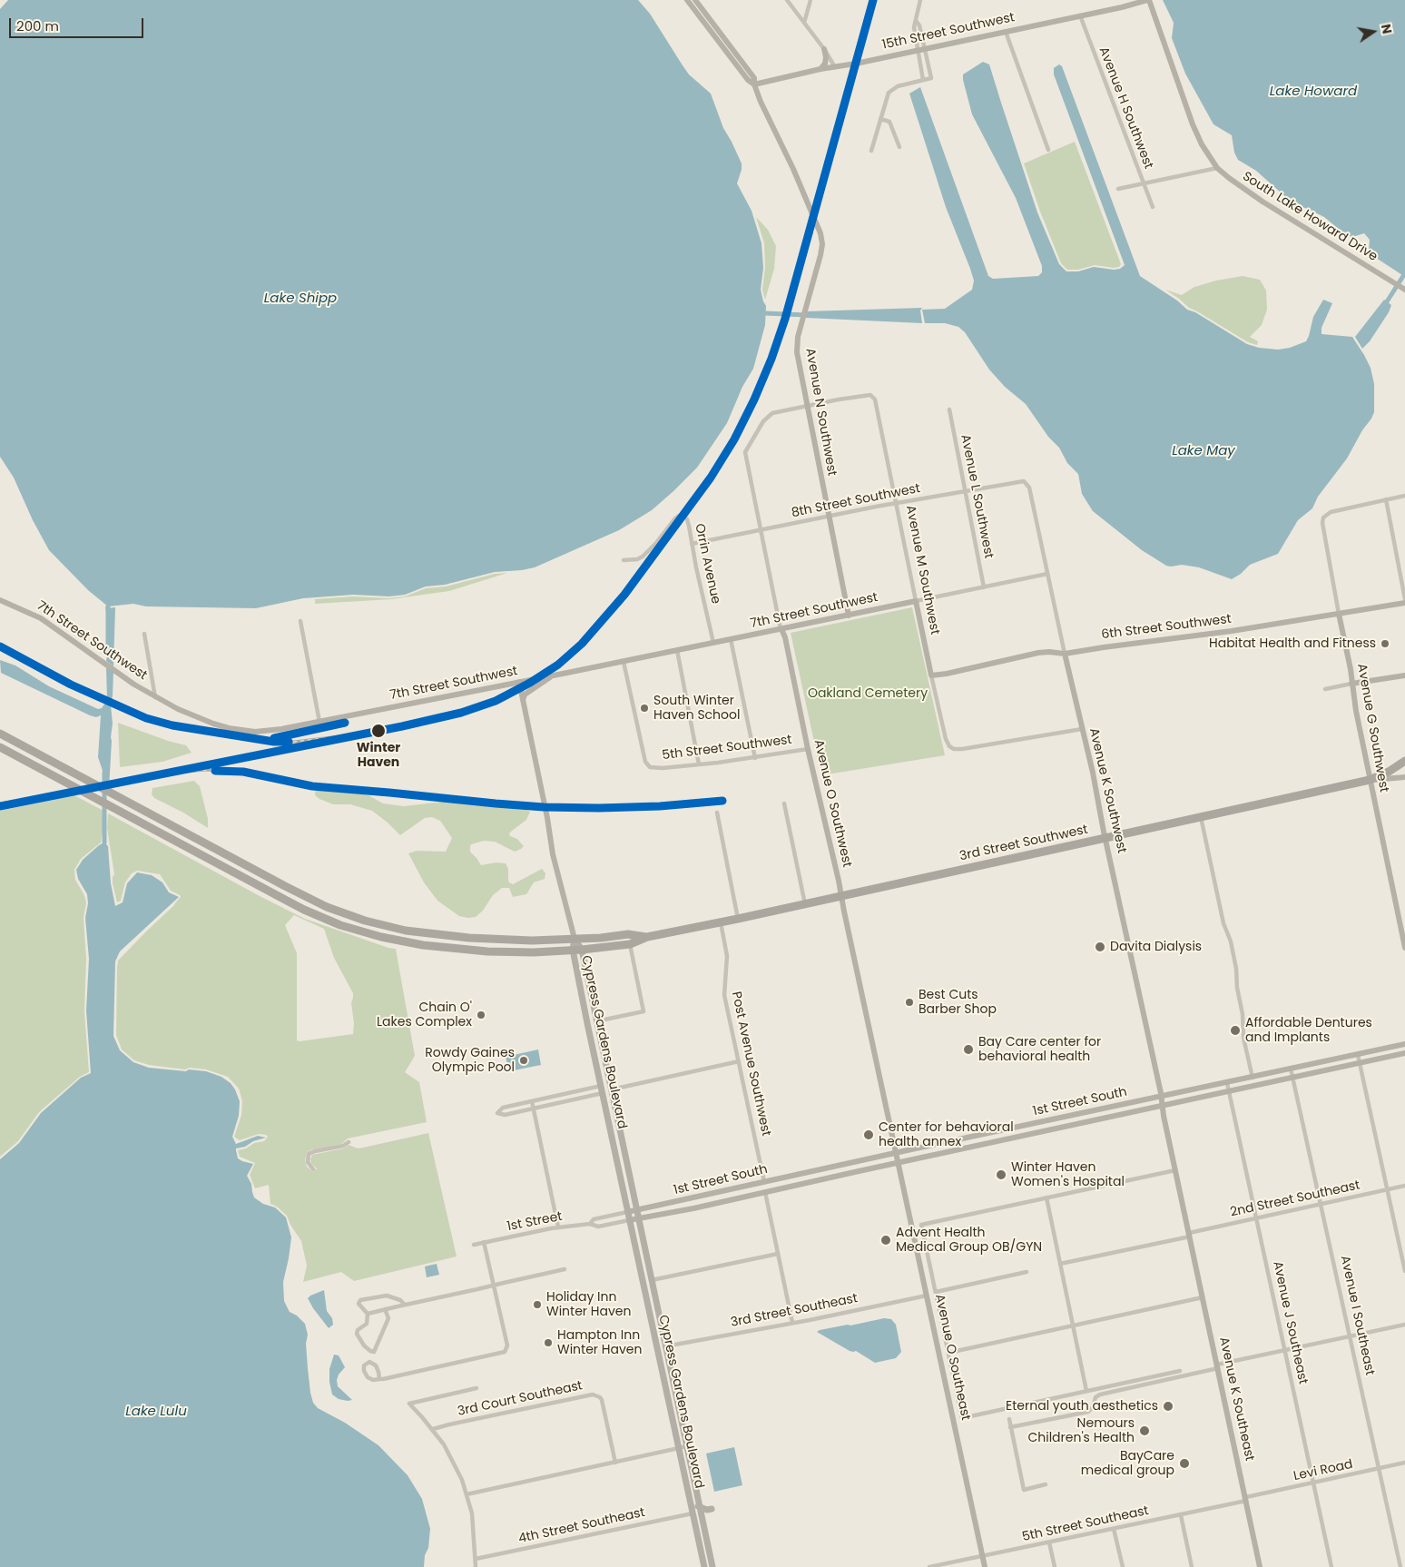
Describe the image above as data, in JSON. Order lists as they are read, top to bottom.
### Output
{
  "streets": {
    "highway": ["3rd Street Southwest"],
    "main road": ["Cypress Gardens Boulevard"],
    "street": [
      "15th Street Southwest",
      "Avenue H Southwest",
      "South Lake Howard Drive",
      "Avenue N Southwest",
      "Avenue L Southwest",
      "8th Street Southwest",
      "Orrin Avenue",
      "Avenue M Southwest",
      "7th Street Southwest",
      "6th Street Southwest",
      "Avenue G Southwest",
      "5th Street Southwest",
      "Avenue K Southwest",
      "Avenue O Southwest",
      "Post Avenue Southwest",
      "1st Street South",
      "2nd Street Southeast",
      "1st Street",
      "3rd Street Southeast",
      "Avenue I Southeast",
      "Avenue J Southeast",
      "Avenue O Southeast",
      "3rd Court Southeast",
      "Avenue K Southeast",
      "Levi Road",
      "5th Street Southeast",
      "4th Street Southeast"
    ]
  },
  "crossings": [
    ["15th Street Southwest", "Avenue H Southwest"],
    ["15th Street Southwest", "South Lake Howard Drive"],
    ["15th Street Southwest", "Avenue N Southwest"],
    ["Avenue N Southwest", "8th Street Southwest"],
    ["Avenue N Southwest", "Avenue M Southwest"],
    ["Avenue N Southwest", "7th Street Southwest"],
    ["Avenue N Southwest", "Avenue O Southwest"],
    ["Avenue L Southwest", "8th Street Southwest"],
    ["Avenue L Southwest", "7th Street Southwest"],
    ["8th Street Southwest", "Orrin Avenue"],
    ["8th Street Southwest", "Avenue M Southwest"],
    ["8th Street Southwest", "Avenue K Southwest"],
    ["8th Street Southwest", "Avenue O Southwest"],
    ["Orrin Avenue", "7th Street Southwest"],
    ["Avenue M Southwest", "7th Street Southwest"],
    ["Avenue M Southwest", "6th Street Southwest"],
    ["Avenue M Southwest", "Avenue K Southwest"],
    ["Avenue M Southwest", "Avenue O Southwest"],
    ["7th Street Southwest", "5th Street Southwest"],
    ["7th Street Southwest", "Avenue K Southwest"],
    ["7th Street Southwest", "Avenue O Southwest"],
    ["6th Street Southwest", "Avenue G Southwest"],
    ["6th Street Southwest", "Avenue K Southwest"],
    ["Avenue G Southwest", "3rd Street Southwest"],
    ["5th Street Southwest", "Avenue O Southwest"],
    ["Avenue K Southwest", "3rd Street Southwest"],
    ["Avenue K Southwest", "1st Street South"],
    ["Avenue K Southwest", "Avenue K Southeast"],
    ["Avenue O Southwest", "3rd Street Southwest"],
    ["Avenue O Southwest", "1st Street South"],
    ["Avenue O Southwest", "Avenue O Southeast"],
    ["3rd Street Southwest", "Cypress Gardens Boulevard"],
    ["3rd Street Southwest", "Post Avenue Southwest"],
    ["Cypress Gardens Boulevard", "1st Street South"],
    ["Cypress Gardens Boulevard", "1st Street"],
    ["Cypress Gardens Boulevard", "3rd Street Southeast"],
    ["Cypress Gardens Boulevard", "4th Street Southeast"],
    ["Post Avenue Southwest", "1st Street South"],
    ["1st Street South", "1st Street"],
    ["1st Street South", "Avenue I Southeast"],
    ["1st Street South", "Avenue J Southeast"],
    ["1st Street South", "Avenue O Southeast"],
    ["1st Street South", "Avenue K Southeast"],
    ["2nd Street Southeast", "Avenue I Southeast"],
    ["2nd Street Southeast", "Avenue J Southeast"],
    ["2nd Street Southeast", "Avenue K Southeast"],
    ["3rd Street Southeast", "Avenue O Southeast"],
    ["Avenue I Southeast", "Levi Road"],
    ["Avenue J Southeast", "Levi Road"],
    ["Avenue O Southeast", "5th Street Southeast"],
    ["Avenue K Southeast", "Levi Road"],
    ["Avenue K Southeast", "5th Street Southeast"],
    ["Levi Road", "5th Street Southeast"]
  ],
  "water": [
    "Lake Howard",
    "Lake Shipp",
    "Lake May",
    "Lake Lulu"
  ],
  "parks": ["Oakland Cemetery"],
  "places": [
    "Habitat Health and Fitness",
    "South Winter Haven School",
    "Winter Haven",
    "Davita Dialysis",
    "Best Cuts Barber Shop",
    "Chain O' Lakes Complex",
    "Affordable Dentures and Implants",
    "Bay Care center for behavioral health",
    "Rowdy Gaines Olympic Pool",
    "Center for behavioral health annex",
    "Winter Haven Women's Hospital",
    "Advent Health Medical Group OB/GYN",
    "Holiday Inn Winter Haven",
    "Hampton Inn Winter Haven",
    "Eternal youth aesthetics",
    "Nemours Children's Health",
    "BayCare medical group"
  ],
  "scale_bar": "200 m",
  "north": "right"
}
